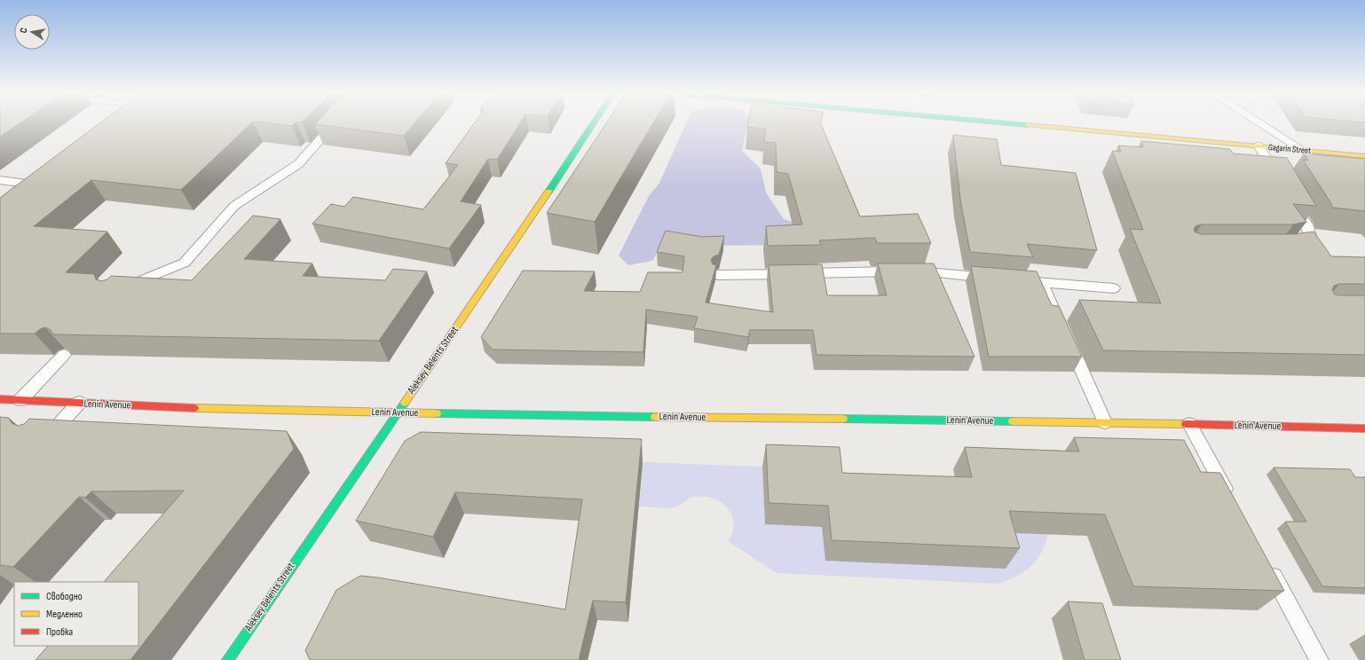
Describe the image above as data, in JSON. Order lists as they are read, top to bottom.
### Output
{
  "streets": {
    "main road": ["Gagarin Street", "Aleksey Belents Street", "Lenin Avenue"]
  },
  "crossings": [
    ["Aleksey Belents Street", "Lenin Avenue"]
  ],
  "legend": ["Свободно", "Медленно", "Пробка"],
  "north": "left"
}
